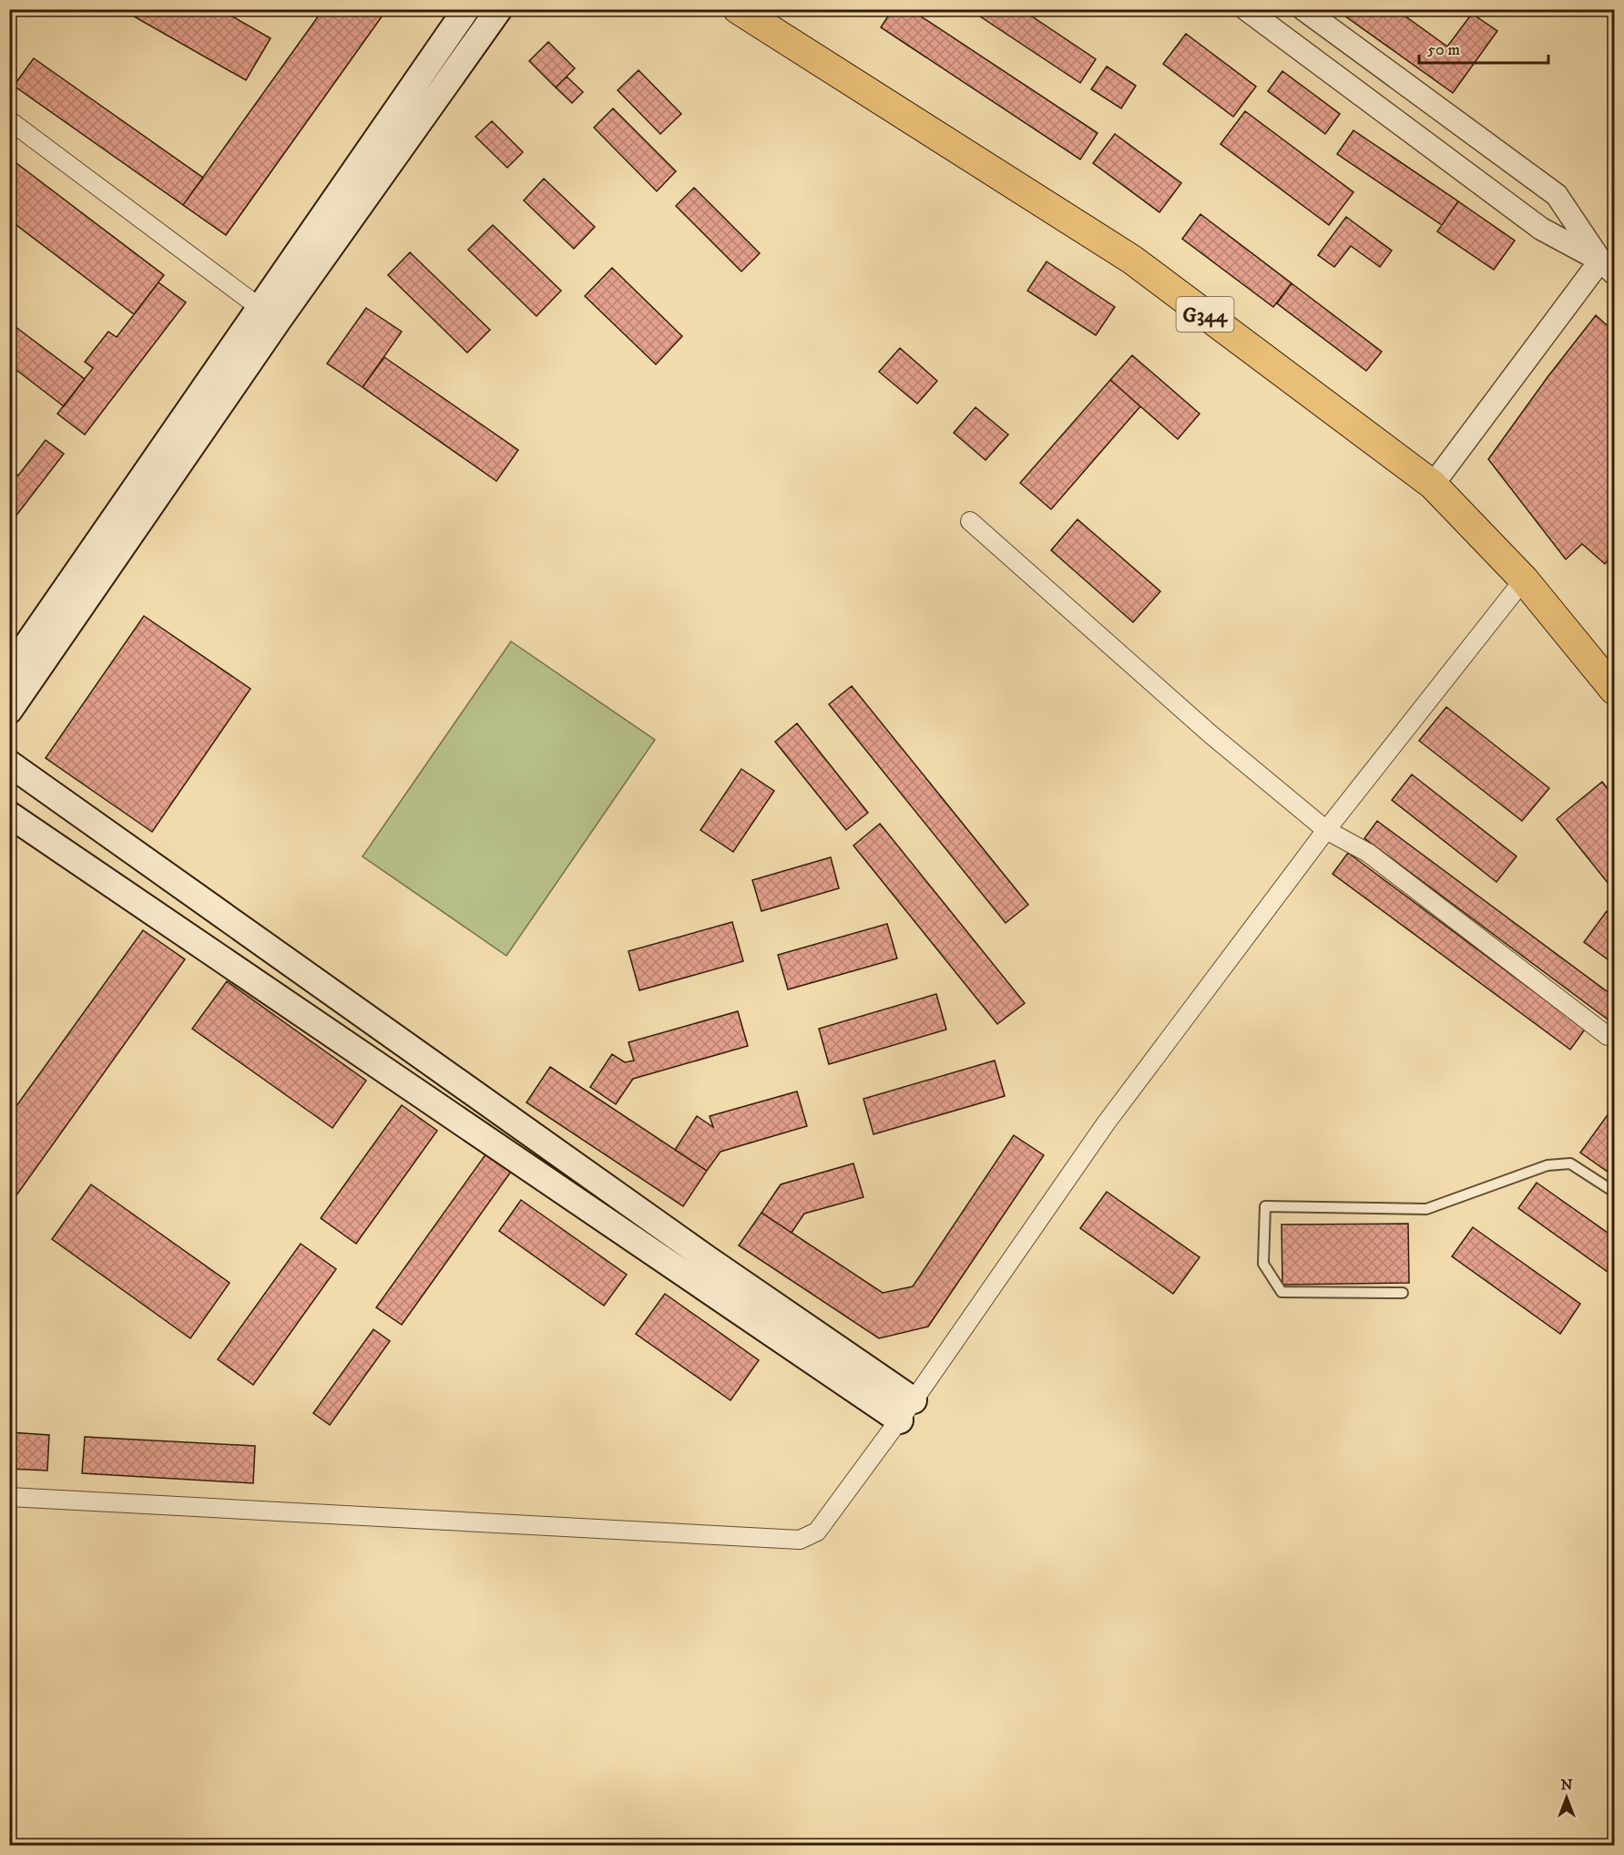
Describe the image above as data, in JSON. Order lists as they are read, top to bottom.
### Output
{
  "streets": {
    "main road": ["G344"]
  },
  "scale_bar": "50 m",
  "north": "top"
}
